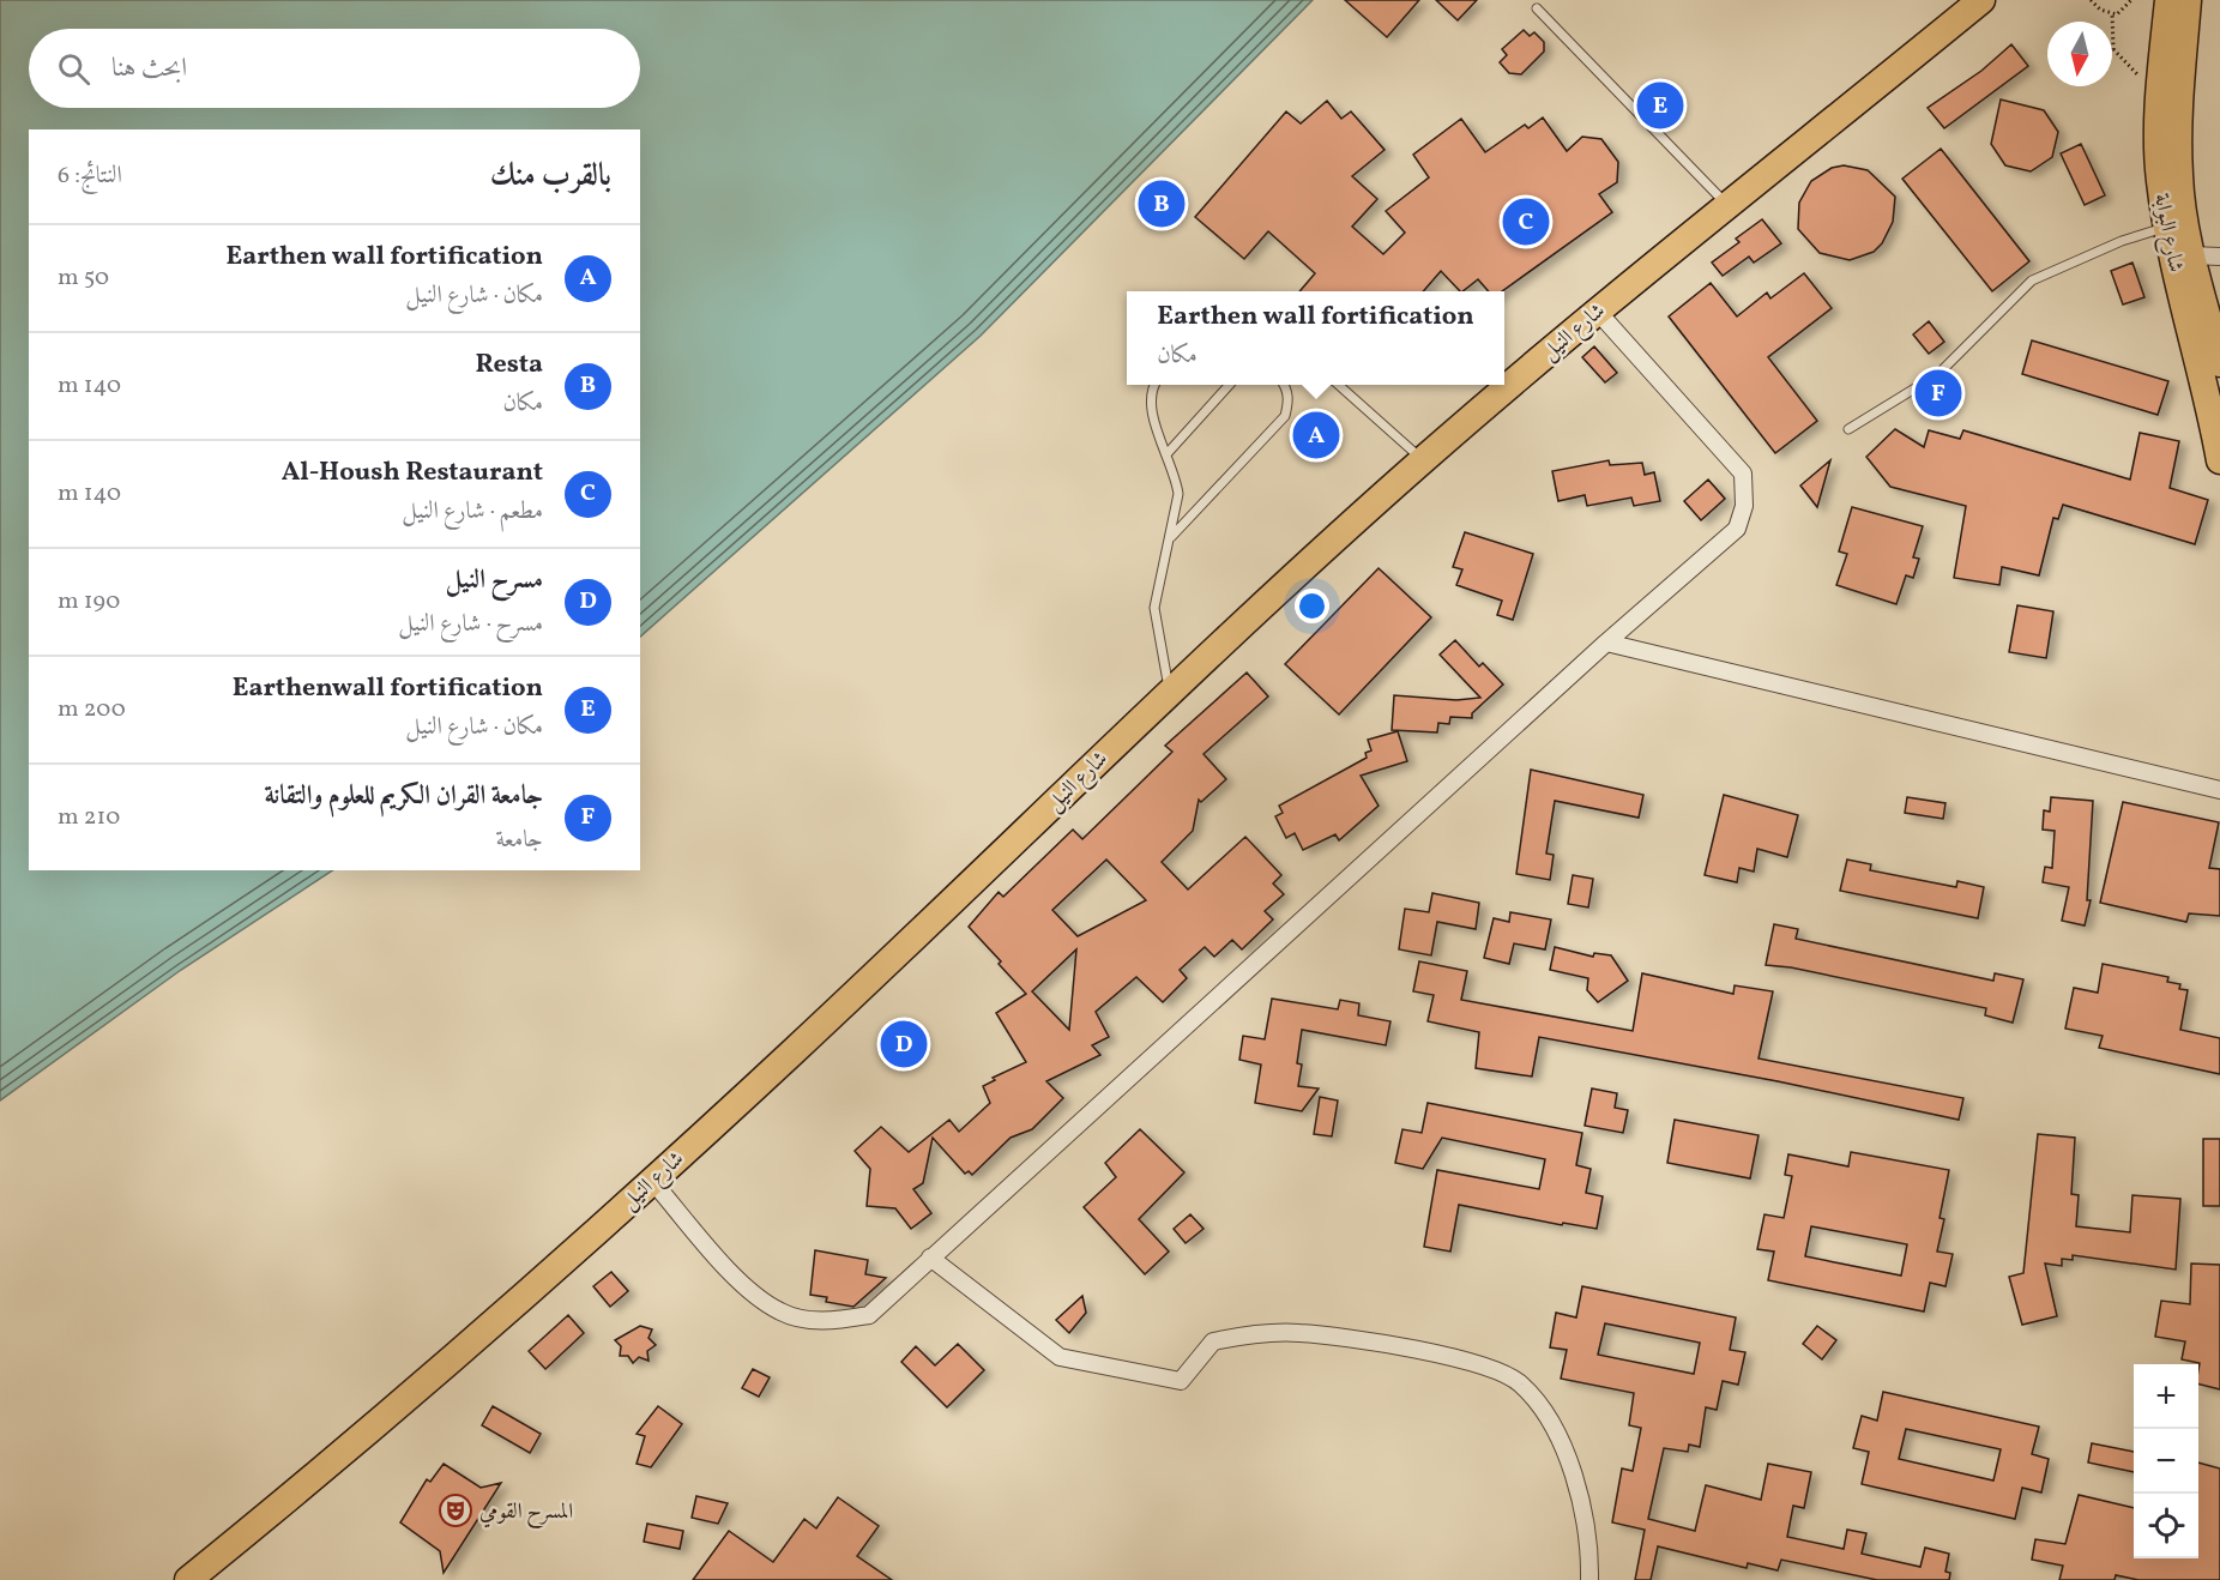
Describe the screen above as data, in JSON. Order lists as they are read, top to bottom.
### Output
{
  "streets": {
    "main road": ["شارع البوابة", "شارع النيل"]
  },
  "places": {
    "theatre": ["المسرح القومي"]
  },
  "north": "bottom",
  "page": {
    "search": "ابحث هنا",
    "pins": [
      "E",
      "B",
      "C",
      "F",
      "A",
      "D"
    ],
    "heading": ["بالقرب منك", "النتائج: 6"],
    "list": [
      {
        "mark": "A",
        "name": "Earthen wall fortification",
        "note": "مكان · شارع النيل",
        "value": "50 m"
      },
      {
        "mark": "B",
        "name": "Resta",
        "note": "مكان",
        "value": "140 m"
      },
      {
        "mark": "C",
        "name": "Al-Housh Restaurant",
        "note": "مطعم · شارع النيل",
        "value": "140 m"
      },
      {
        "mark": "D",
        "name": "مسرح النيل",
        "note": "مسرح · شارع النيل",
        "value": "190 m"
      },
      {
        "mark": "E",
        "name": "Earthenwall fortification",
        "note": "مكان · شارع النيل",
        "value": "200 m"
      },
      {
        "mark": "F",
        "name": "جامعة القران الكريم للعلوم والتقانة",
        "note": "جامعة",
        "value": "210 m"
      }
    ],
    "popup": ["Earthen wall fortification", "مكان"],
    "map_buttons": ["+", "−"]
  }
}
